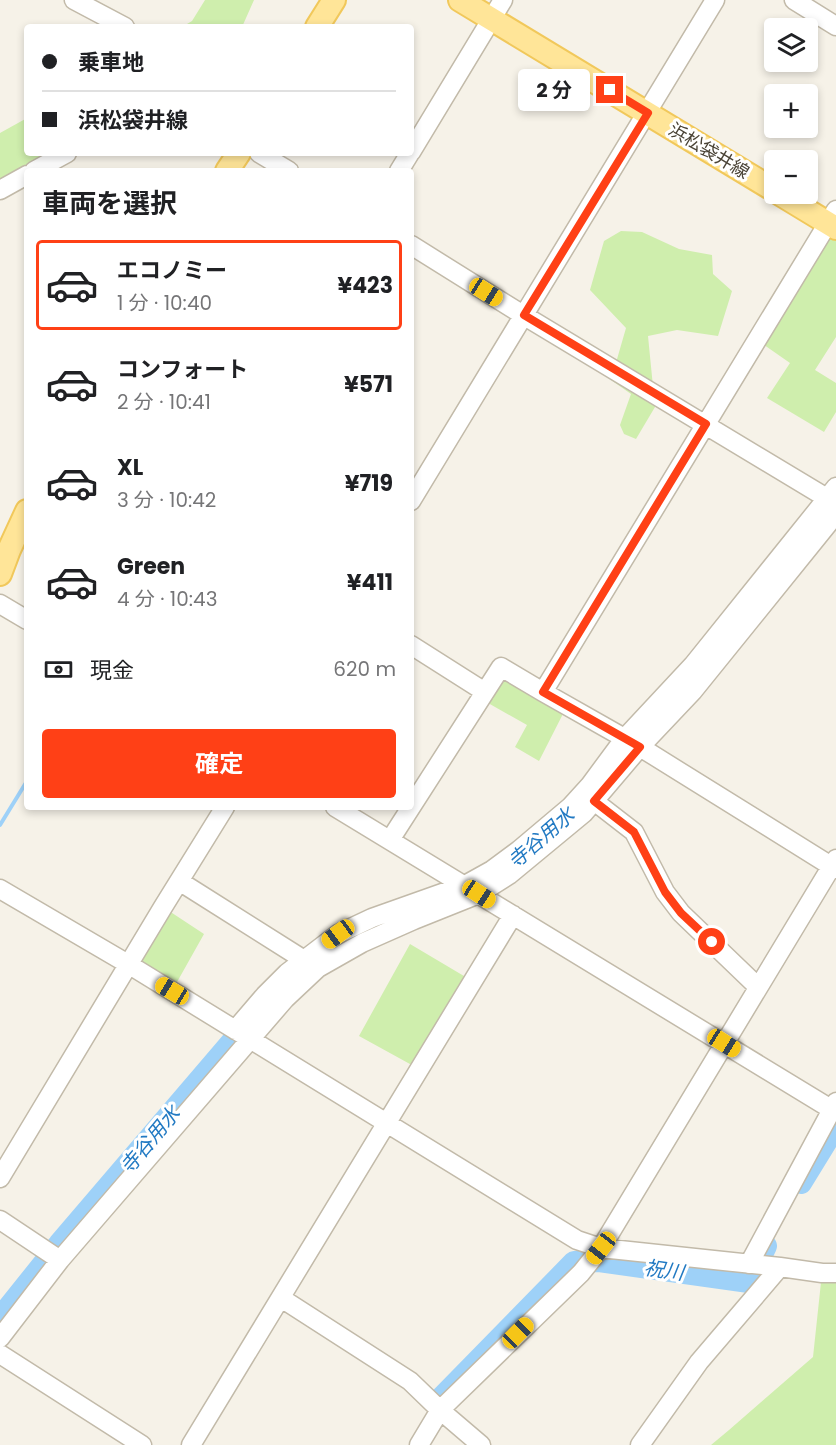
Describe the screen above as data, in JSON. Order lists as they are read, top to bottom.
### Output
{
  "streets": {
    "main road": ["浜松袋井線"]
  },
  "water": ["寺谷用水", "祝川"],
  "page": {
    "map_buttons": ["+", "−"],
    "banner": ["乗車地", "浜松袋井線"],
    "bubble": "2 分",
    "heading": "車両を選択",
    "list": [
      {
        "name": "エコノミー",
        "note": "1 分 · 10:40",
        "value": "¥423"
      },
      {
        "name": "コンフォート",
        "note": "2 分 · 10:41",
        "value": "¥571"
      },
      {
        "name": "XL",
        "note": "3 分 · 10:42",
        "value": "¥719"
      },
      {
        "name": "Green",
        "note": "4 分 · 10:43",
        "value": "¥411"
      }
    ],
    "pay": ["現金", "620 m"],
    "buttons": "確定"
  }
}
